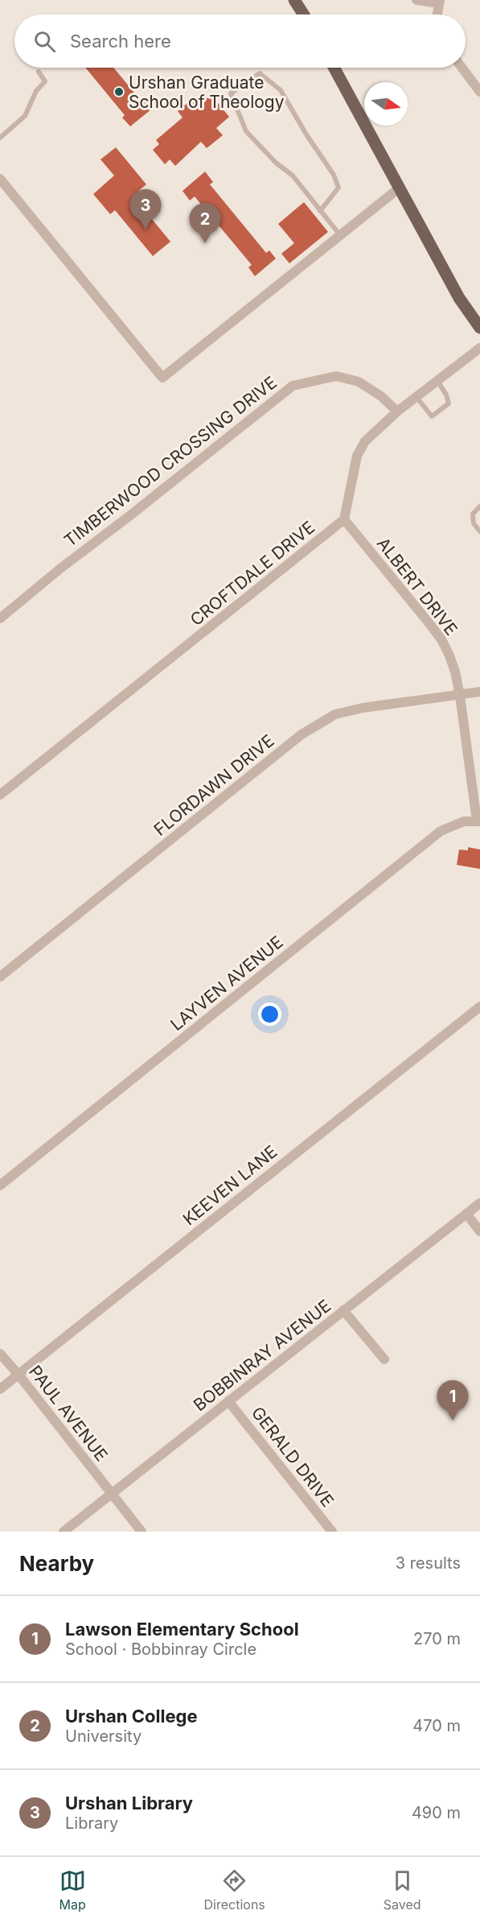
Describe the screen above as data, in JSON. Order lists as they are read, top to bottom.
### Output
{
  "streets": {
    "street": [
      "TIMBERWOOD CROSSING DRIVE",
      "CROFTDALE DRIVE",
      "ALBERT DRIVE",
      "FLORDAWN DRIVE",
      "LAYVEN AVENUE",
      "KEEVEN LANE",
      "BOBBINRAY AVENUE",
      "PAUL AVENUE",
      "GERALD DRIVE"
    ]
  },
  "crossings": [
    ["CROFTDALE DRIVE", "ALBERT DRIVE"],
    ["ALBERT DRIVE", "FLORDAWN DRIVE"],
    ["ALBERT DRIVE", "LAYVEN AVENUE"],
    ["KEEVEN LANE", "PAUL AVENUE"],
    ["BOBBINRAY AVENUE", "PAUL AVENUE"],
    ["BOBBINRAY AVENUE", "GERALD DRIVE"]
  ],
  "places": ["Urshan Graduate School of Theology"],
  "north": "right",
  "page": {
    "search": "Search here",
    "pins": ["3", "2", "1"],
    "heading": ["Nearby", "3 results"],
    "list": [
      {
        "mark": "1",
        "name": "Lawson Elementary School",
        "note": "School · Bobbinray Circle",
        "value": "270 m"
      },
      {
        "mark": "2",
        "name": "Urshan College",
        "note": "University",
        "value": "470 m"
      },
      {
        "mark": "3",
        "name": "Urshan Library",
        "note": "Library",
        "value": "490 m"
      }
    ],
    "nav": ["Map", "Directions", "Saved"]
  }
}
